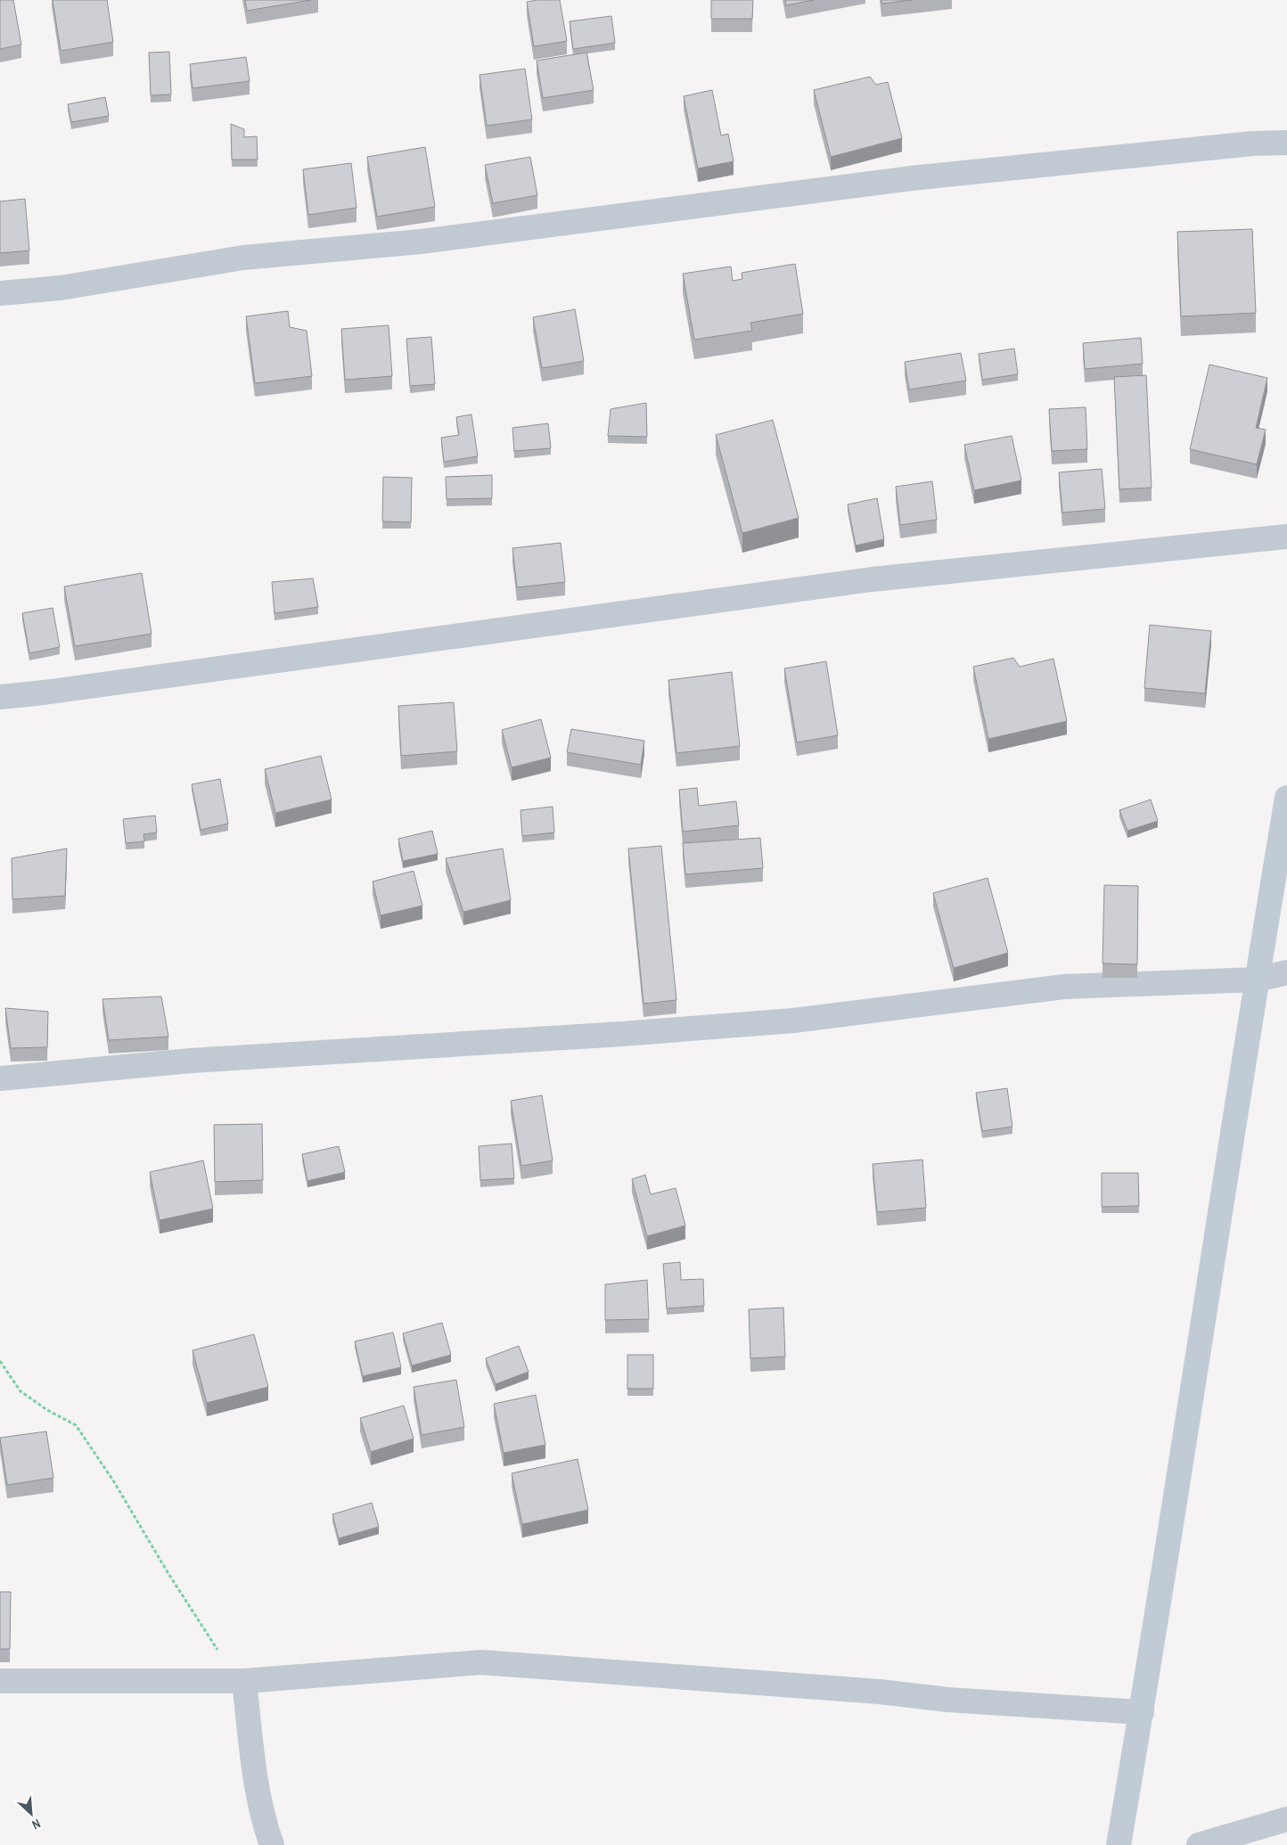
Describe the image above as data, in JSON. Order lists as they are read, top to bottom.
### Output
{
  "north": "bottom right"
}
